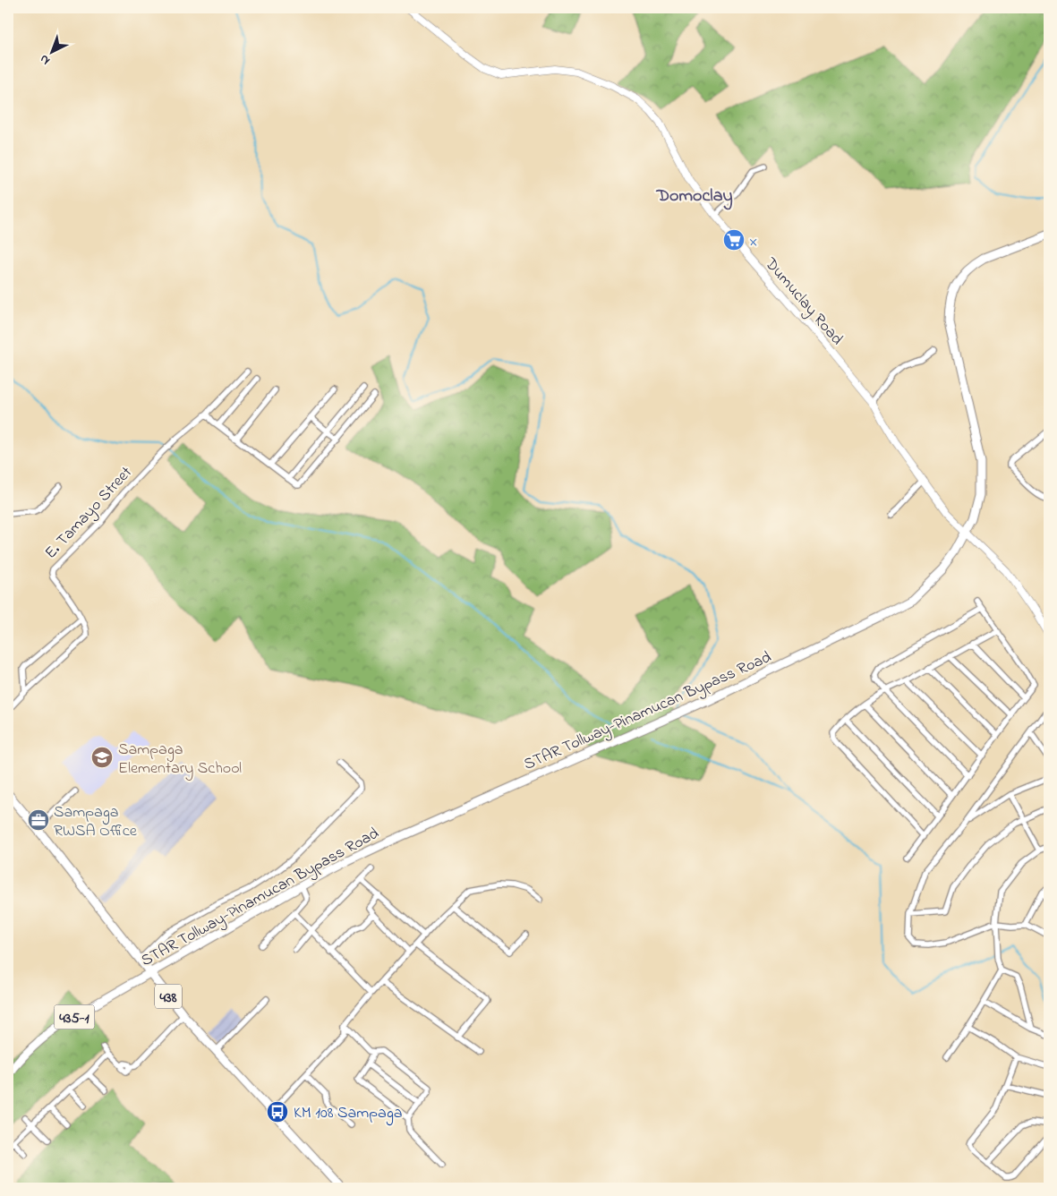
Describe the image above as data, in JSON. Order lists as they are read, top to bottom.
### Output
{
  "streets": {
    "main road": ["STAR Tollway-Pinamucan Bypass Road", "438", "435-1"],
    "street": ["Dumuclay Road", "E. Tamayo Street"]
  },
  "crossings": [
    ["Dumuclay Road", "STAR Tollway-Pinamucan Bypass Road"],
    ["STAR Tollway-Pinamucan Bypass Road", "438"]
  ],
  "districts": ["Domoclay"],
  "places": {
    "supermarket": ["x"],
    "school or university": ["Sampaga Elementary School"],
    "office": ["Sampaga RWSA Office"],
    "bus stop": ["KM 108 Sampaga"]
  },
  "north": "bottom left"
}
